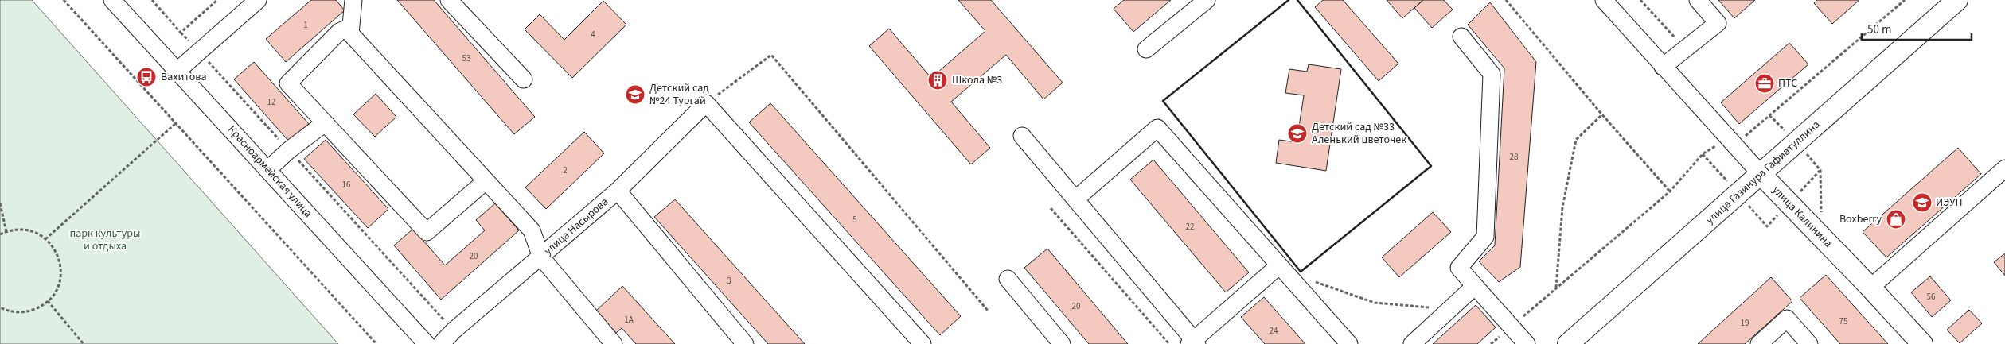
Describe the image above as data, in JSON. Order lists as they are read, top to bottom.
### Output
{
  "streets": {
    "main road": ["улица Газинура Гафиатуллина", "улица Калинина"],
    "street": ["Красноармейская улица", "улица Насырова"]
  },
  "crossings": [
    ["улица Газинура Гафиатуллина", "улица Калинина"]
  ],
  "parks": ["парк культуры и отдыха"],
  "places": {
    "bus stop": ["Вахитова"],
    "building": ["Школа №3"],
    "office": ["ПТС"],
    "school or university": ["Детский сад №24 Тургай", "Детский сад №33 Аленький цветочек", "ИЭУП"],
    "shop": ["Boxberry"]
  },
  "house_numbers": [
    "1",
    "4",
    "53",
    "12",
    "28",
    "2",
    "16",
    "5",
    "22",
    "20",
    "3",
    "56",
    "20",
    "1А",
    "75",
    "19",
    "24"
  ],
  "scale_bar": "50 m"
}
